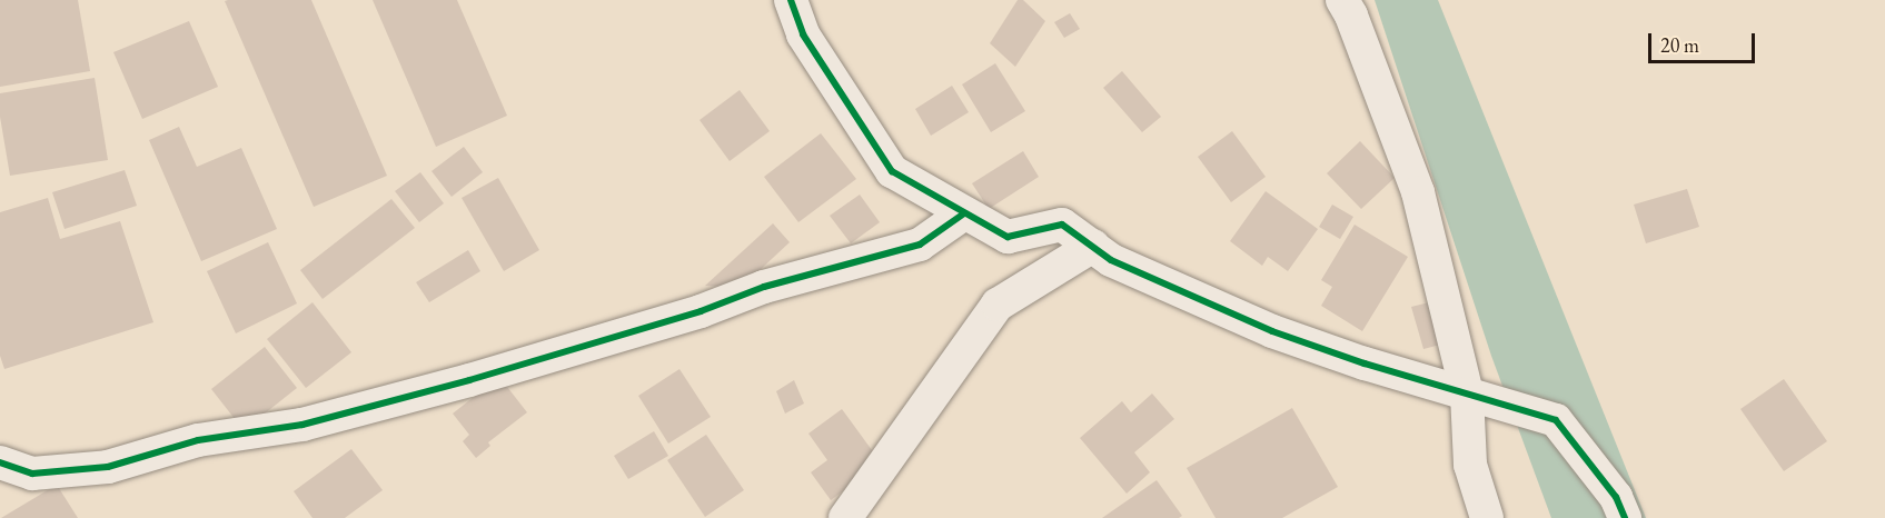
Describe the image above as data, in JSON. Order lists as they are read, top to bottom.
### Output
{
  "scale_bar": "20 m"
}
